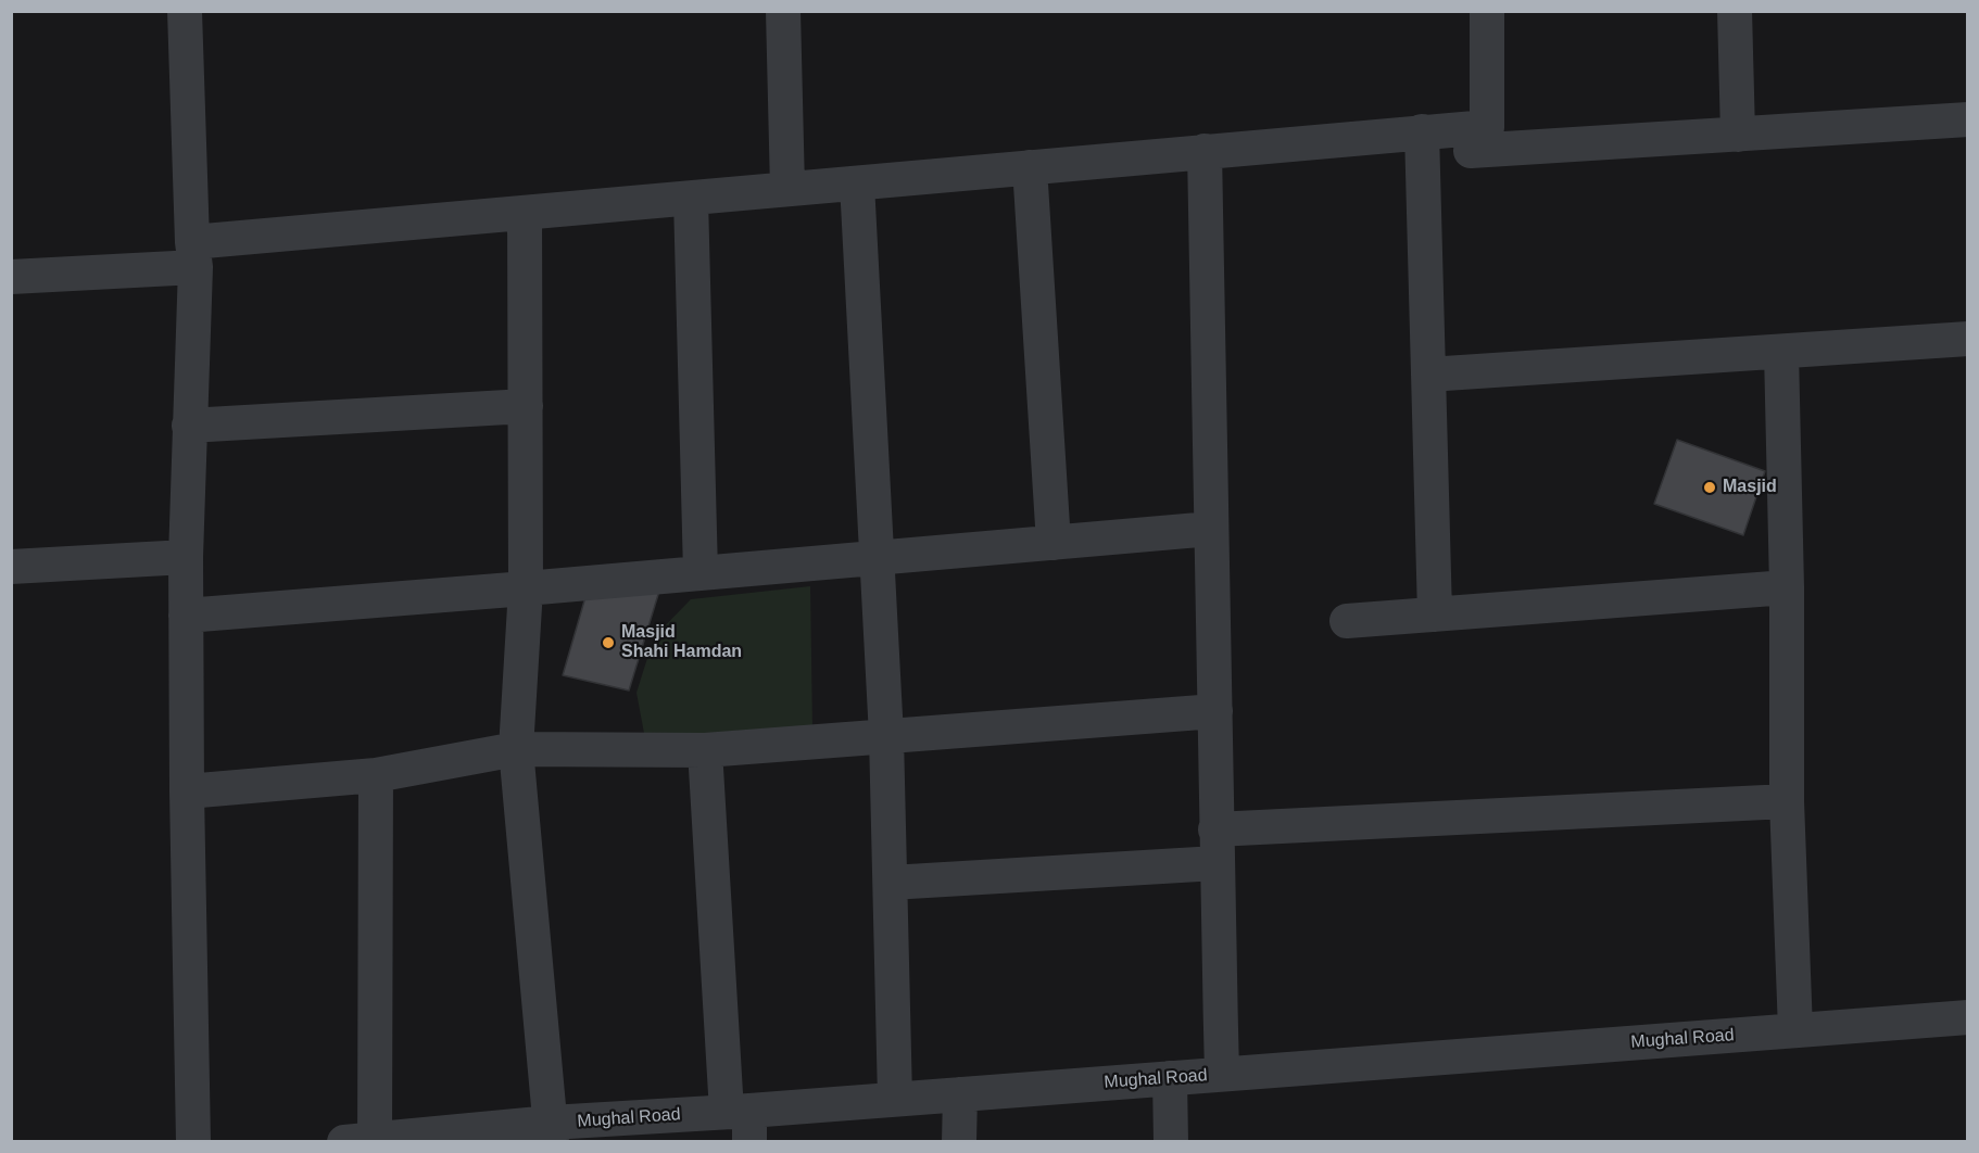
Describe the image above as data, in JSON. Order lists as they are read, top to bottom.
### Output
{
  "streets": {
    "street": ["Mughal Road"]
  },
  "places": ["Masjid", "Masjid Shahi Hamdan"]
}
